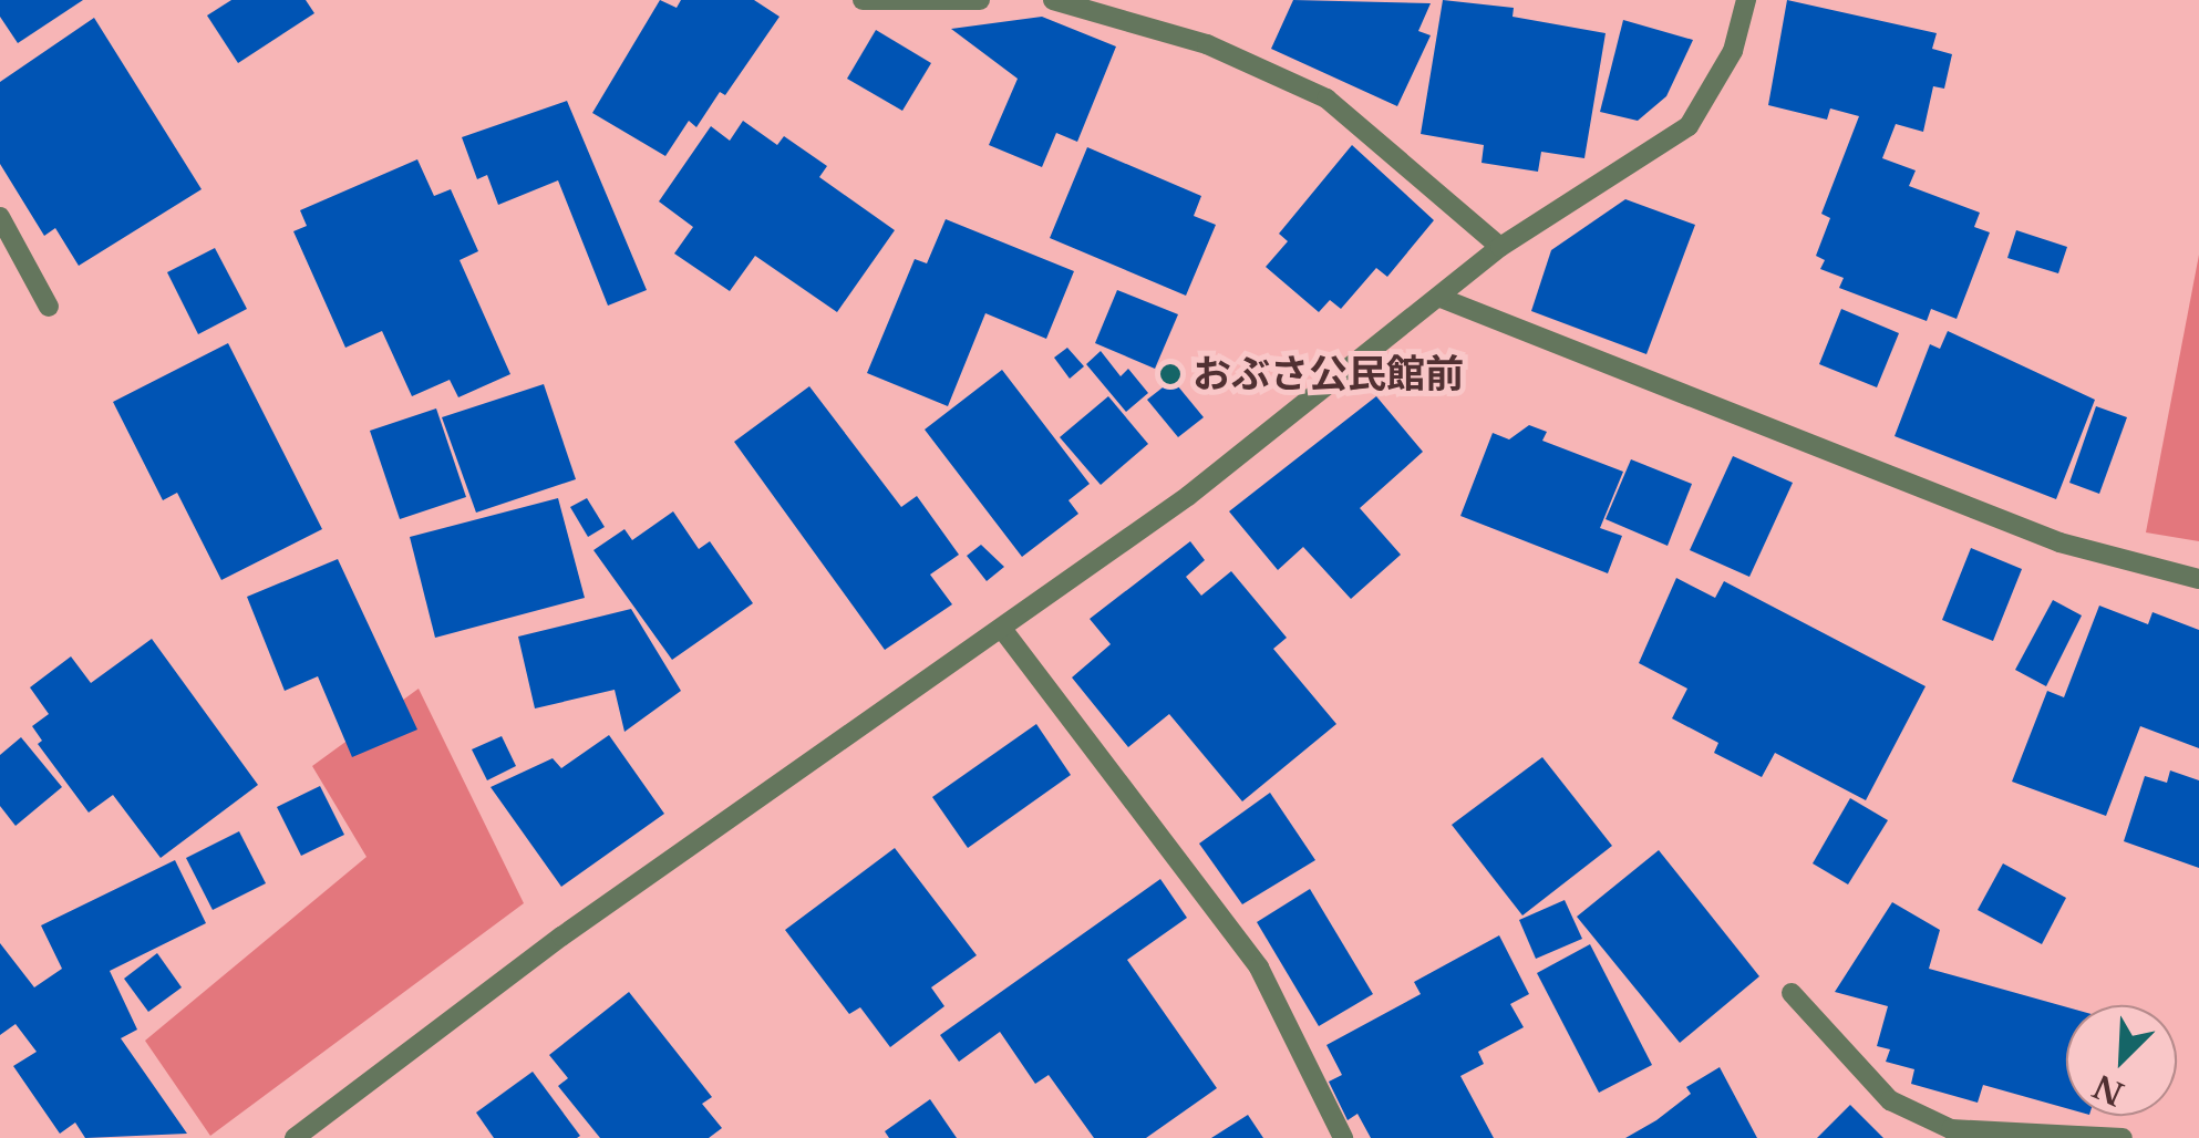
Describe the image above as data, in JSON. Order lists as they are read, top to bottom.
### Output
{
  "places": ["おぶさ公民館前"],
  "north": "bottom left"
}
